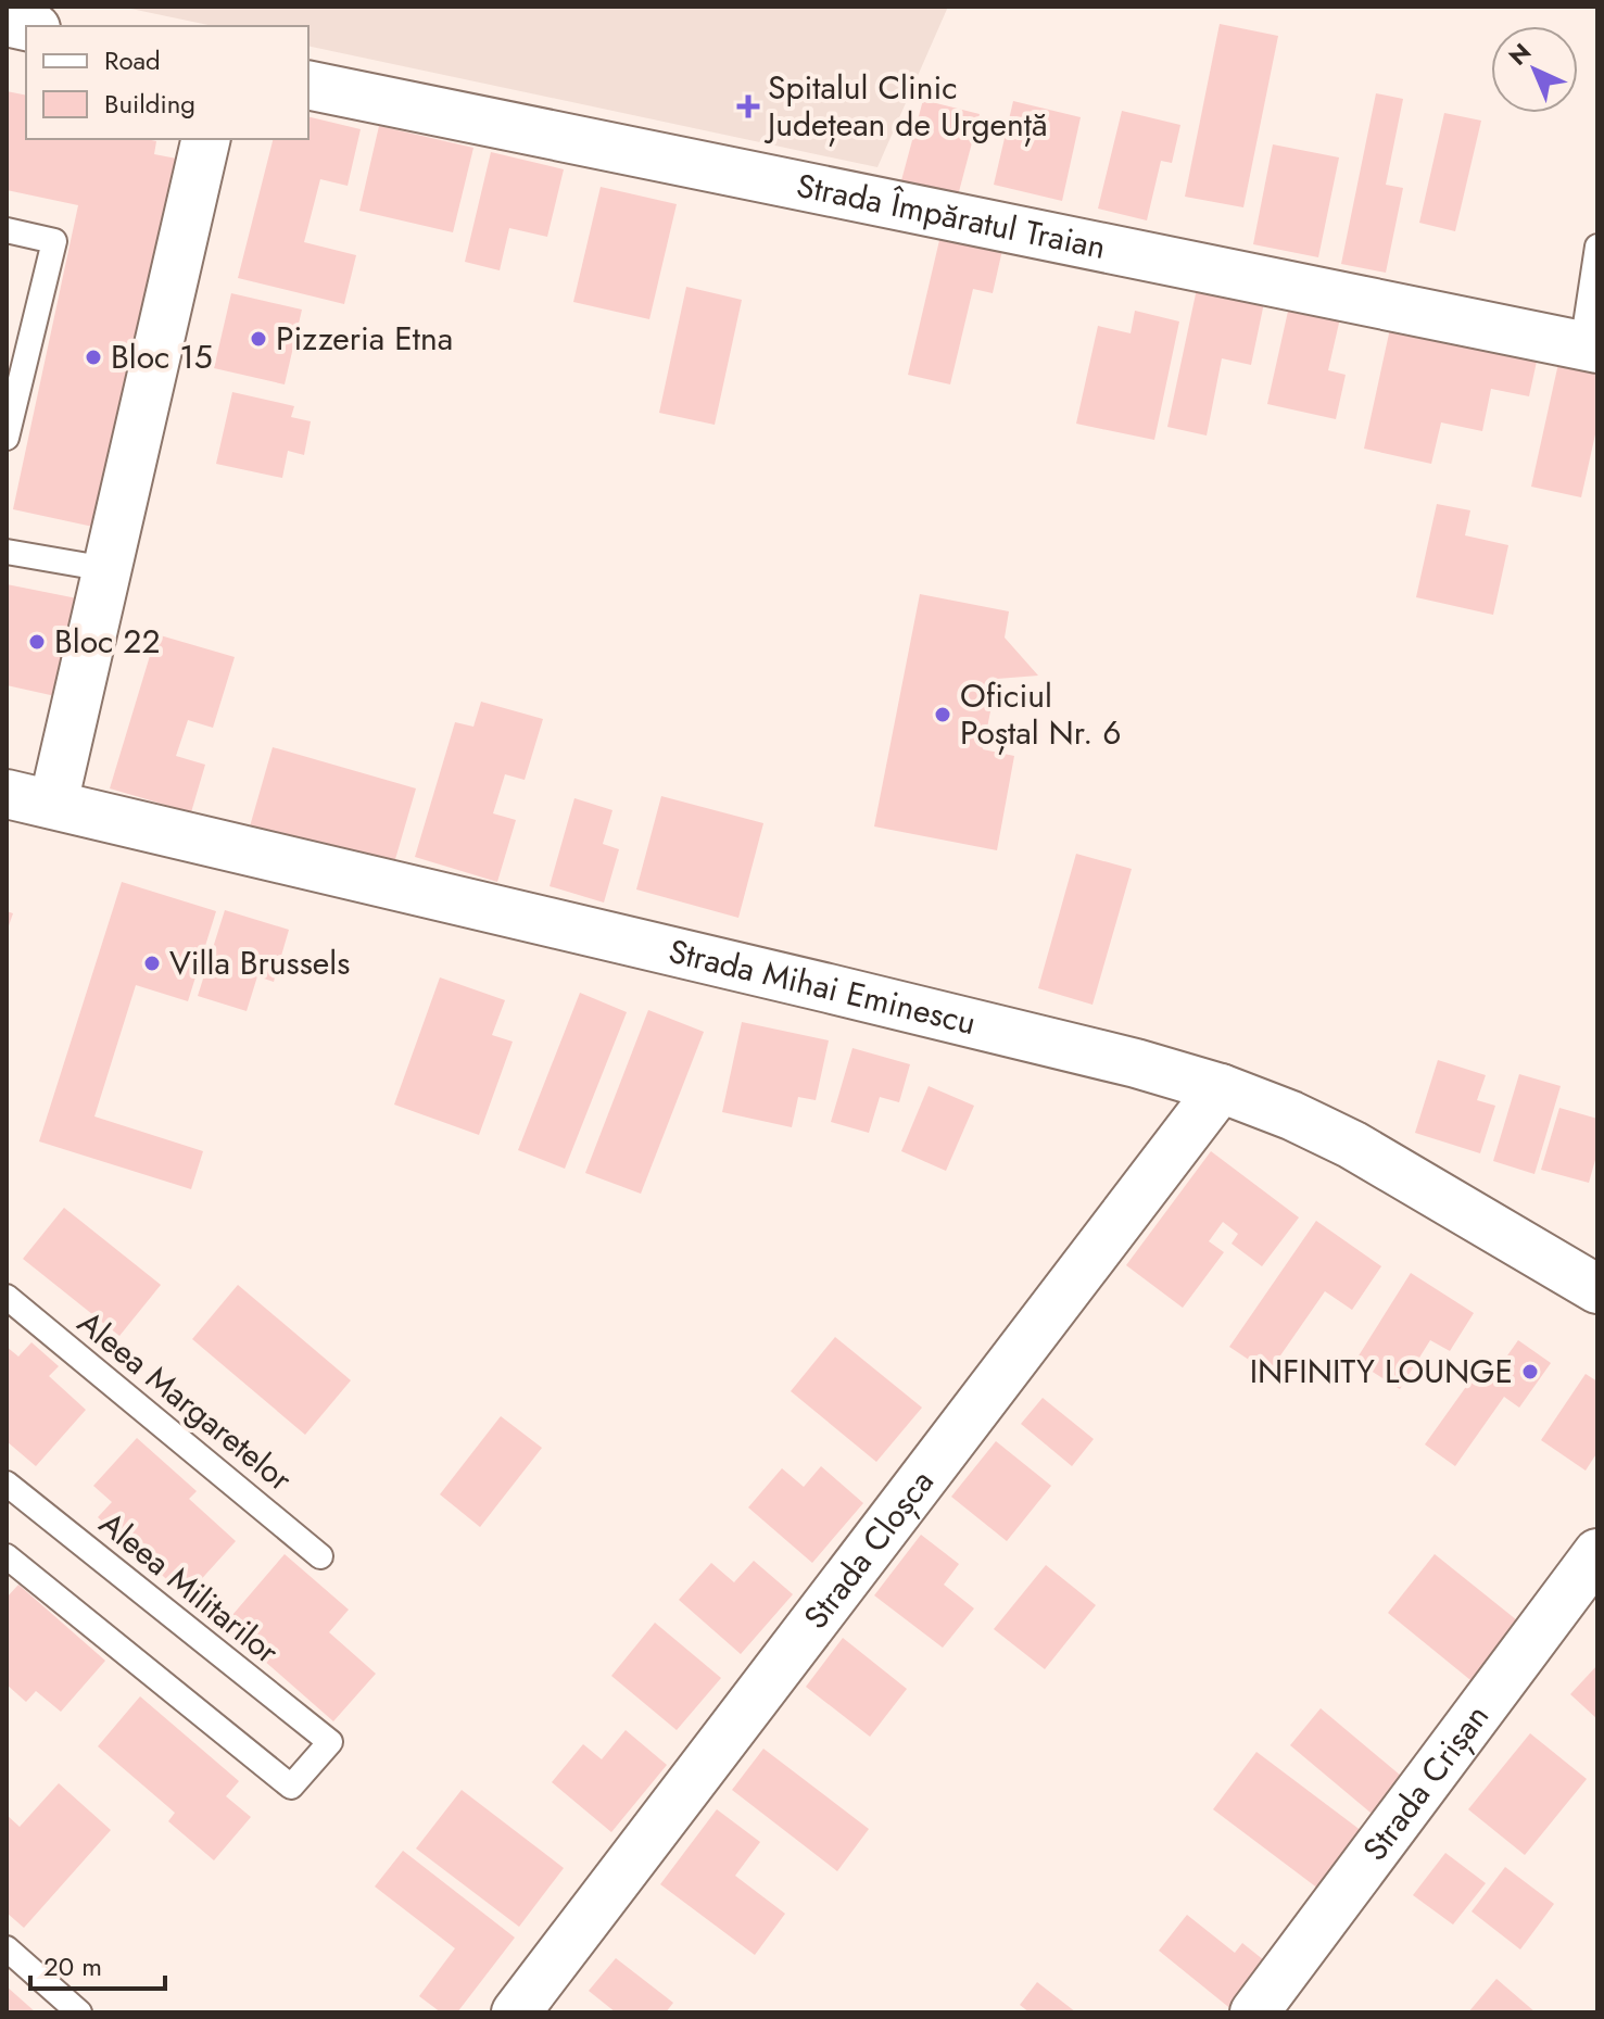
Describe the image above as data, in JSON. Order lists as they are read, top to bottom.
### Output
{
  "streets": {
    "street": [
      "Strada Împăratul Traian",
      "Strada Mihai Eminescu",
      "Strada Cloșca",
      "Strada Crișan"
    ],
    "lane": ["Aleea Margaretelor", "Aleea Militarilor"]
  },
  "crossings": [
    ["Strada Mihai Eminescu", "Strada Cloșca"]
  ],
  "places": {
    "health": ["Spitalul Clinic Județean de Urgență"],
    "other": [
      "Pizzeria Etna",
      "Bloc 15",
      "Bloc 22",
      "Oficiul Poștal Nr. 6",
      "Villa Brussels",
      "INFINITY LOUNGE"
    ]
  },
  "legend": ["Road", "Building"],
  "scale_bar": "20 m",
  "north": "top left"
}
